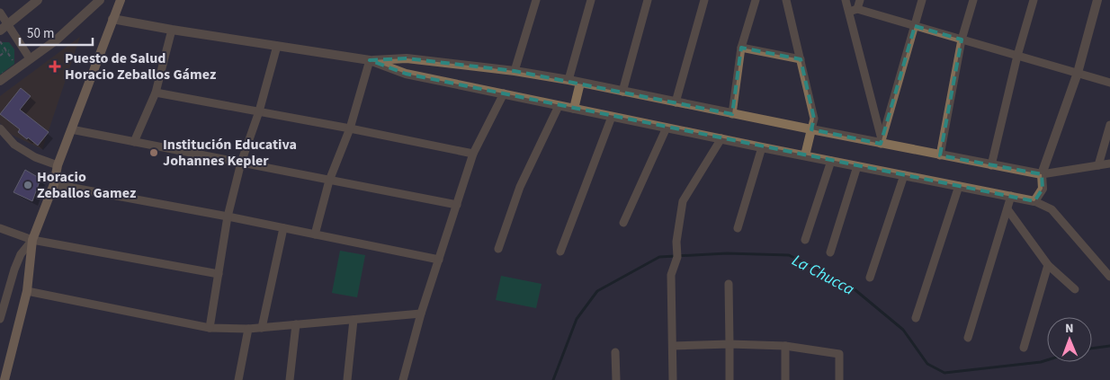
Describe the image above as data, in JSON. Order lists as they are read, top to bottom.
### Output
{
  "water": ["La Chucca"],
  "places": {
    "health": ["Puesto de Salud Horacio Zeballos Gámez"],
    "other": ["Institución Educativa Johannes Kepler", "Horacio Zeballos Gamez"]
  },
  "scale_bar": "50 m",
  "north": "top"
}
